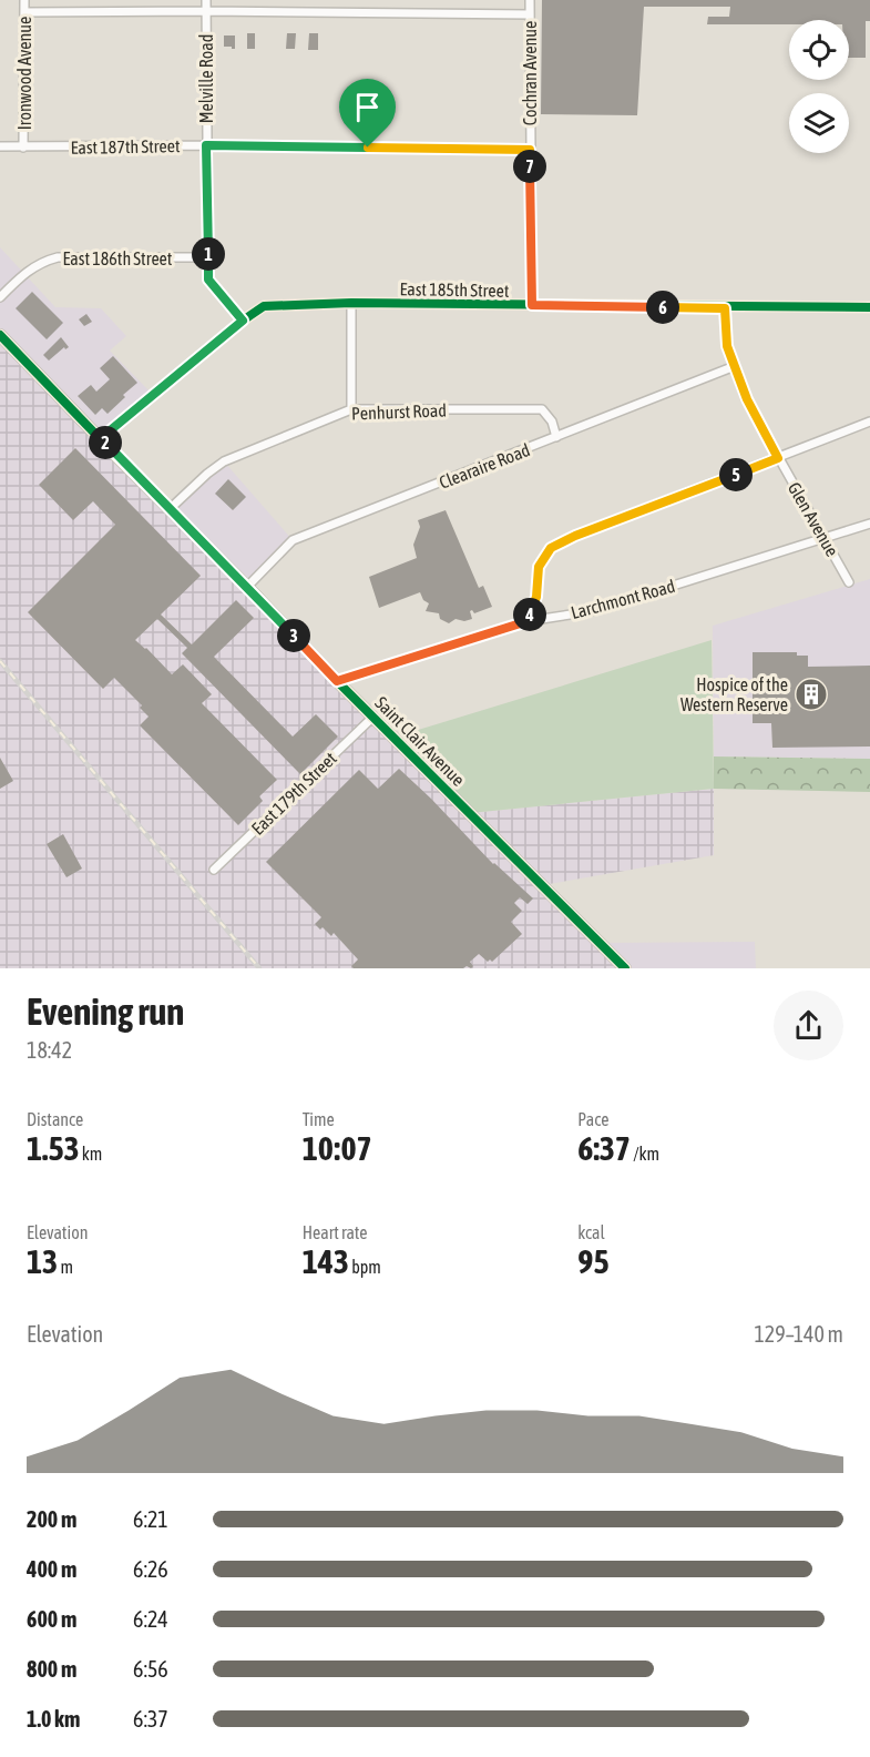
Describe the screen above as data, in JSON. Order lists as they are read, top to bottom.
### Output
{
  "streets": {
    "street": [
      "Ironwood Avenue",
      "Cochran Avenue",
      "Melville Road",
      "East 187th Street",
      "East 186th Street",
      "East 185th Street",
      "Penhurst Road",
      "Clearaire Road",
      "Glen Avenue",
      "Larchmont Road",
      "Saint Clair Avenue",
      "East 179th Street"
    ]
  },
  "crossings": [
    ["Ironwood Avenue", "East 187th Street"],
    ["Cochran Avenue", "East 187th Street"],
    ["Cochran Avenue", "East 185th Street"],
    ["Melville Road", "East 187th Street"],
    ["Melville Road", "East 186th Street"],
    ["Melville Road", "East 185th Street"],
    ["East 185th Street", "Glen Avenue"],
    ["Penhurst Road", "Clearaire Road"],
    ["Penhurst Road", "Saint Clair Avenue"],
    ["Clearaire Road", "Glen Avenue"],
    ["Clearaire Road", "Saint Clair Avenue"],
    ["Glen Avenue", "Larchmont Road"],
    ["Larchmont Road", "Saint Clair Avenue"],
    ["Saint Clair Avenue", "East 179th Street"]
  ],
  "places": {
    "building": ["Hospice of the Western Reserve"]
  },
  "page": {
    "pins": [
      "7",
      "1",
      "6",
      "2",
      "5",
      "4",
      "3"
    ],
    "heading": ["Evening run", "18:42"],
    "stats": [
      ["Distance", "1.53 km"],
      ["Time", "10:07"],
      ["Pace", "6:37 /km"],
      ["Elevation", "13 m"],
      ["Heart rate", "143 bpm"],
      ["kcal", "95"]
    ],
    "chart": ["Elevation", "129–140 m"],
    "list": [
      {
        "name": "200 m",
        "note": "6:21"
      },
      {
        "name": "400 m",
        "note": "6:26"
      },
      {
        "name": "600 m",
        "note": "6:24"
      },
      {
        "name": "800 m",
        "note": "6:56"
      },
      {
        "name": "1.0 km",
        "note": "6:37"
      }
    ]
  }
}
